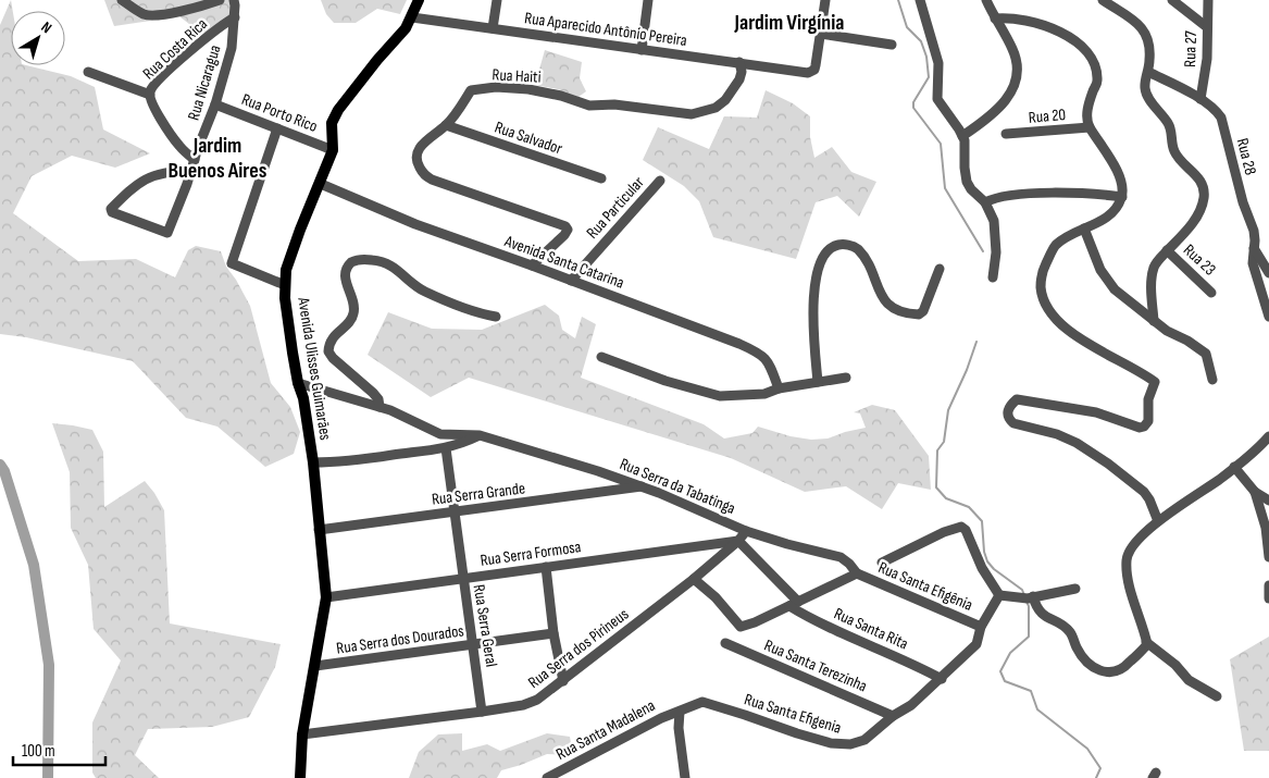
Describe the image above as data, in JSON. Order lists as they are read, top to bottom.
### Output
{
  "streets": {
    "main road": ["Avenida Ulisses Guimarães"],
    "street": [
      "Rua Aparecido Antônio Pereira",
      "Rua Costa Rica",
      "Rua 27",
      "Rua Haiti",
      "Rua Nicaragua",
      "Rua Porto Rico",
      "Rua 20",
      "Rua Salvador",
      "Rua 28",
      "Rua Particular",
      "Rua 23",
      "Avenida Santa Catarina",
      "Rua Serra da Tabatinga",
      "Rua Serra Grande",
      "Rua Serra Formosa",
      "Rua Santa Efigênia",
      "Rua Serra Geral",
      "Rua Santa Rita",
      "Rua Serra dos Dourados",
      "Rua Serra dos Pirineus",
      "Rua Santa Terezinha",
      "Rua Santa Efigenia",
      "Rua Santa Madalena"
    ]
  },
  "crossings": [
    ["Rua Aparecido Antônio Pereira", "Rua Haiti"],
    ["Rua Aparecido Antônio Pereira", "Avenida Ulisses Guimarães"],
    ["Rua Costa Rica", "Rua Nicaragua"],
    ["Rua 27", "Rua 28"],
    ["Rua Haiti", "Rua Salvador"],
    ["Rua Haiti", "Avenida Santa Catarina"],
    ["Rua Nicaragua", "Rua Porto Rico"],
    ["Rua Porto Rico", "Avenida Ulisses Guimarães"],
    ["Rua Particular", "Avenida Santa Catarina"],
    ["Avenida Santa Catarina", "Avenida Ulisses Guimarães"],
    ["Avenida Ulisses Guimarães", "Rua Serra da Tabatinga"],
    ["Avenida Ulisses Guimarães", "Rua Serra Grande"],
    ["Avenida Ulisses Guimarães", "Rua Serra Formosa"],
    ["Avenida Ulisses Guimarães", "Rua Serra dos Dourados"],
    ["Avenida Ulisses Guimarães", "Rua Serra dos Pirineus"],
    ["Rua Serra da Tabatinga", "Rua Serra Grande"],
    ["Rua Serra da Tabatinga", "Rua Santa Efigênia"],
    ["Rua Serra da Tabatinga", "Rua Serra dos Pirineus"],
    ["Rua Serra Grande", "Rua Serra Geral"],
    ["Rua Serra Formosa", "Rua Serra Geral"],
    ["Rua Serra Formosa", "Rua Santa Rita"],
    ["Rua Serra Formosa", "Rua Serra dos Pirineus"],
    ["Rua Santa Efigênia", "Rua Santa Efigenia"],
    ["Rua Serra Geral", "Rua Serra dos Dourados"],
    ["Rua Serra Geral", "Rua Serra dos Pirineus"],
    ["Rua Santa Rita", "Rua Serra dos Pirineus"],
    ["Rua Santa Rita", "Rua Santa Efigenia"],
    ["Rua Santa Terezinha", "Rua Santa Efigenia"],
    ["Rua Santa Efigenia", "Rua Santa Madalena"]
  ],
  "districts": ["Jardim Virgínia", "Jardim Buenos Aires"],
  "scale_bar": "100 m",
  "north": "top right"
}
